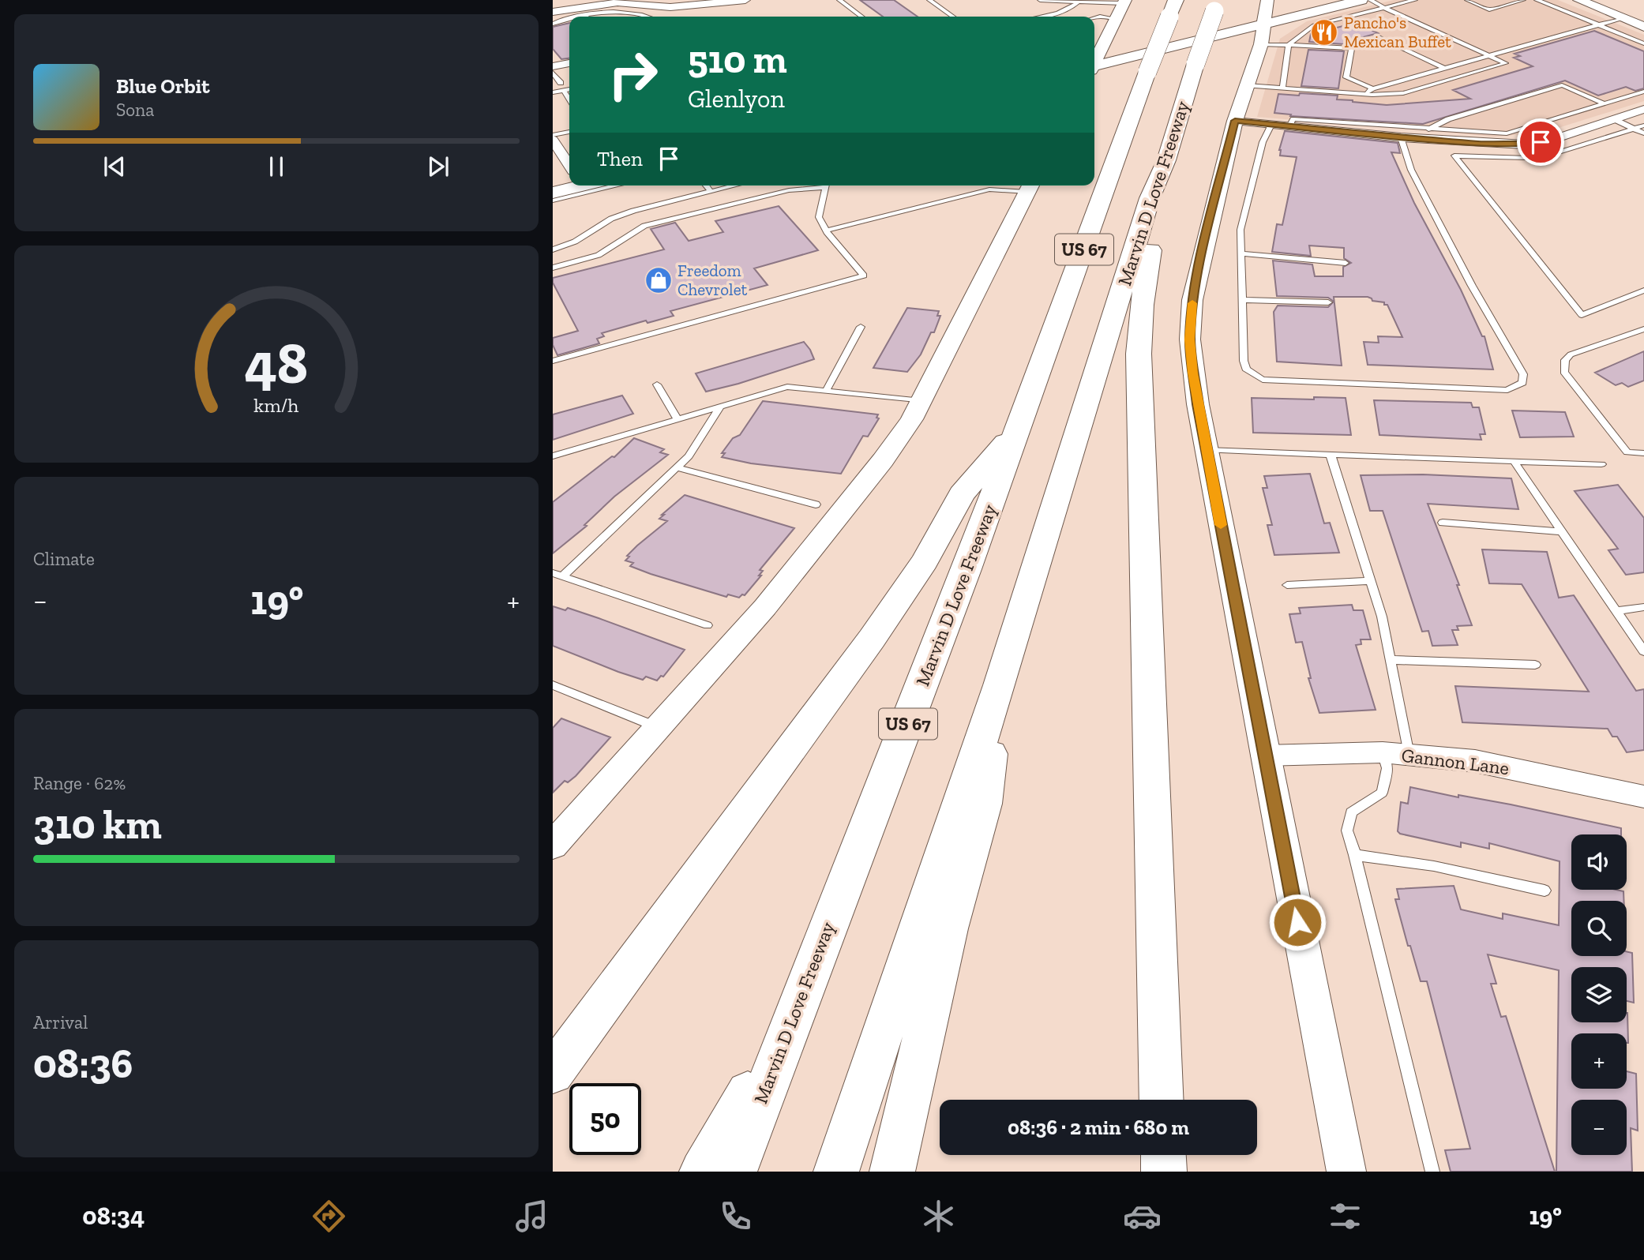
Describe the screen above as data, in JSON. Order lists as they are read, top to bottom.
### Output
{
  "streets": {
    "highway": ["Marvin D Love Freeway", "US 67"],
    "street": ["Gannon Lane"]
  },
  "places": {
    "restaurant": ["Pancho's Mexican Buffet"],
    "shop": ["Freedom Chevrolet"]
  },
  "page": {
    "turn": ["510 m", "Glenlyon"],
    "song": ["Blue Orbit", "Sona"],
    "then": "Then",
    "tile": [
      "Climate",
      ["Range · 62%", "310 km"],
      ["Arrival", "08:36"]
    ],
    "heat": ["−", "19°", "+"],
    "map_buttons": ["+", "−"],
    "limit": "50",
    "trip": "08:36 · 2 min · 680 m",
    "tabs": ["08:34", "19°"],
    "gauge": ["48", "km/h"]
  }
}
